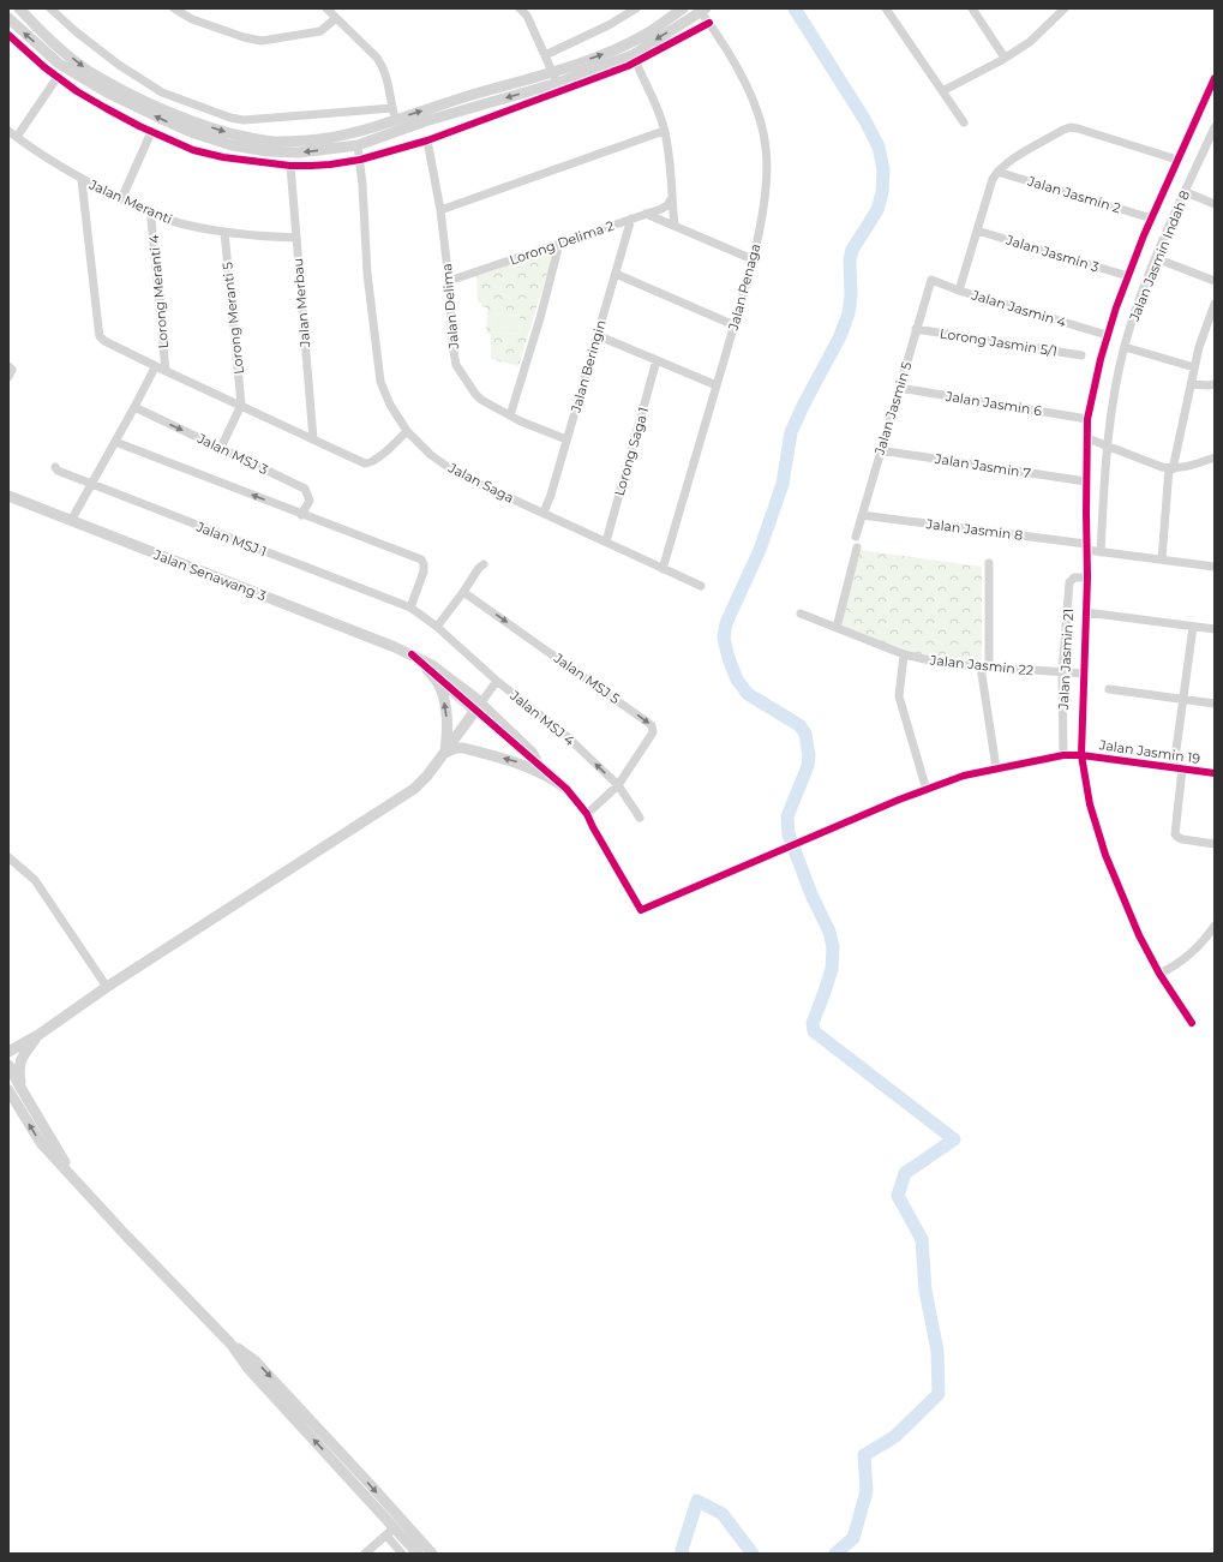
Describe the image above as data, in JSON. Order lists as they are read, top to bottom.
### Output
{
  "streets": {
    "street": [
      "Jalan Jasmin 2",
      "Jalan Meranti",
      "Lorong Delima 2",
      "Jalan Jasmin 3",
      "Jalan Jasmin Indah 8",
      "Jalan Penaga",
      "Lorong Meranti 4",
      "Jalan Merbau",
      "Jalan Delima",
      "Jalan Jasmin 4",
      "Lorong Meranti 5",
      "Lorong Jasmin 5/1",
      "Jalan Beringin",
      "Jalan Jasmin 6",
      "Jalan Jasmin 5",
      "Lorong Saga 1",
      "Jalan MSJ 3",
      "Jalan Jasmin 7",
      "Jalan Saga",
      "Jalan Jasmin 8",
      "Jalan MSJ 1",
      "Jalan Senawang 3",
      "Jalan Jasmin 21",
      "Jalan Jasmin 22",
      "Jalan MSJ 5",
      "Jalan MSJ 4",
      "Jalan Jasmin 19"
    ]
  },
  "crossings": [
    ["Jalan Meranti", "Lorong Meranti 4"],
    ["Jalan Meranti", "Jalan Merbau"],
    ["Jalan Meranti", "Lorong Meranti 5"],
    ["Lorong Delima 2", "Jalan Delima"],
    ["Lorong Delima 2", "Jalan Beringin"],
    ["Jalan Jasmin Indah 8", "Jalan Jasmin 8"],
    ["Jalan Penaga", "Jalan Saga"],
    ["Jalan Delima", "Jalan Beringin"],
    ["Jalan Jasmin 4", "Jalan Jasmin 5"],
    ["Lorong Jasmin 5/1", "Jalan Jasmin 5"],
    ["Jalan Beringin", "Jalan Saga"],
    ["Jalan Jasmin 6", "Jalan Jasmin 5"],
    ["Jalan Jasmin 5", "Jalan Jasmin 7"],
    ["Jalan Jasmin 5", "Jalan Jasmin 8"],
    ["Lorong Saga 1", "Jalan Saga"],
    ["Jalan MSJ 1", "Jalan MSJ 4"],
    ["Jalan Jasmin 21", "Jalan Jasmin 22"],
    ["Jalan Jasmin 21", "Jalan Jasmin 19"],
    ["Jalan MSJ 5", "Jalan MSJ 4"],
    ["Jalan MSJ 5", "Jalan Jasmin 19"]
  ],
  "one_way": ["Jalan MSJ 5"]
}
